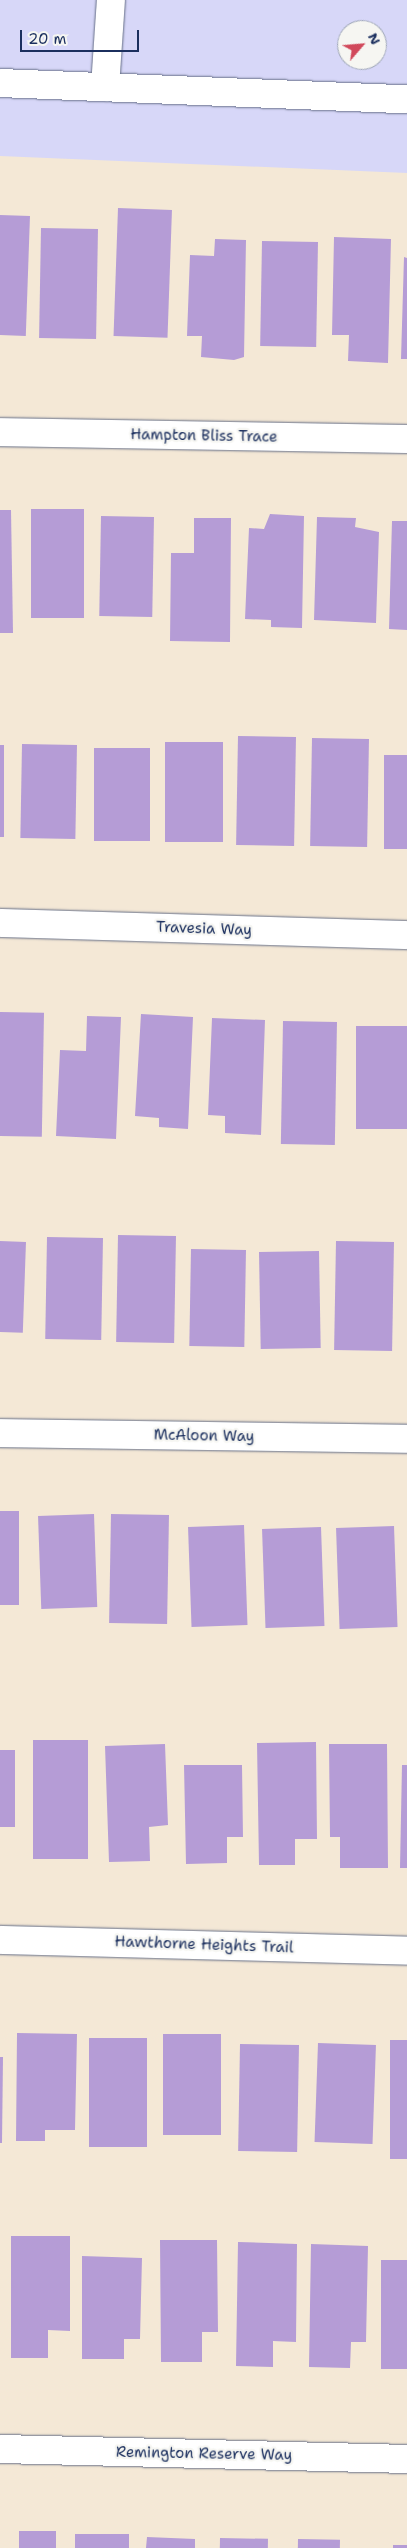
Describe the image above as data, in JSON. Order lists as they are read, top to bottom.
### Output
{
  "streets": {
    "street": [
      "Hampton Bliss Trace",
      "Travesia Way",
      "McAloon Way",
      "Hawthorne Heights Trail",
      "Remington Reserve Way"
    ]
  },
  "scale_bar": "20 m",
  "north": "top right"
}
